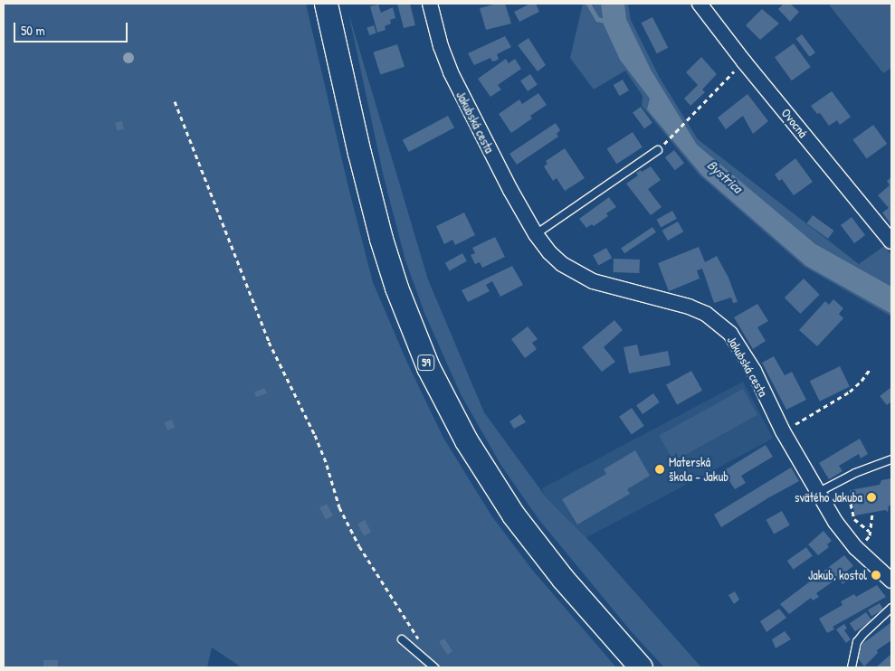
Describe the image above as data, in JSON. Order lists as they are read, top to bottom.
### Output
{
  "streets": {
    "main road": ["59"],
    "street": ["Jakubská cesta", "Ovocná"]
  },
  "water": ["Bystrica"],
  "places": ["Materská škola - Jakub", "svätého Jakuba", "Jakub, kostol"],
  "scale_bar": "50 m"
}
